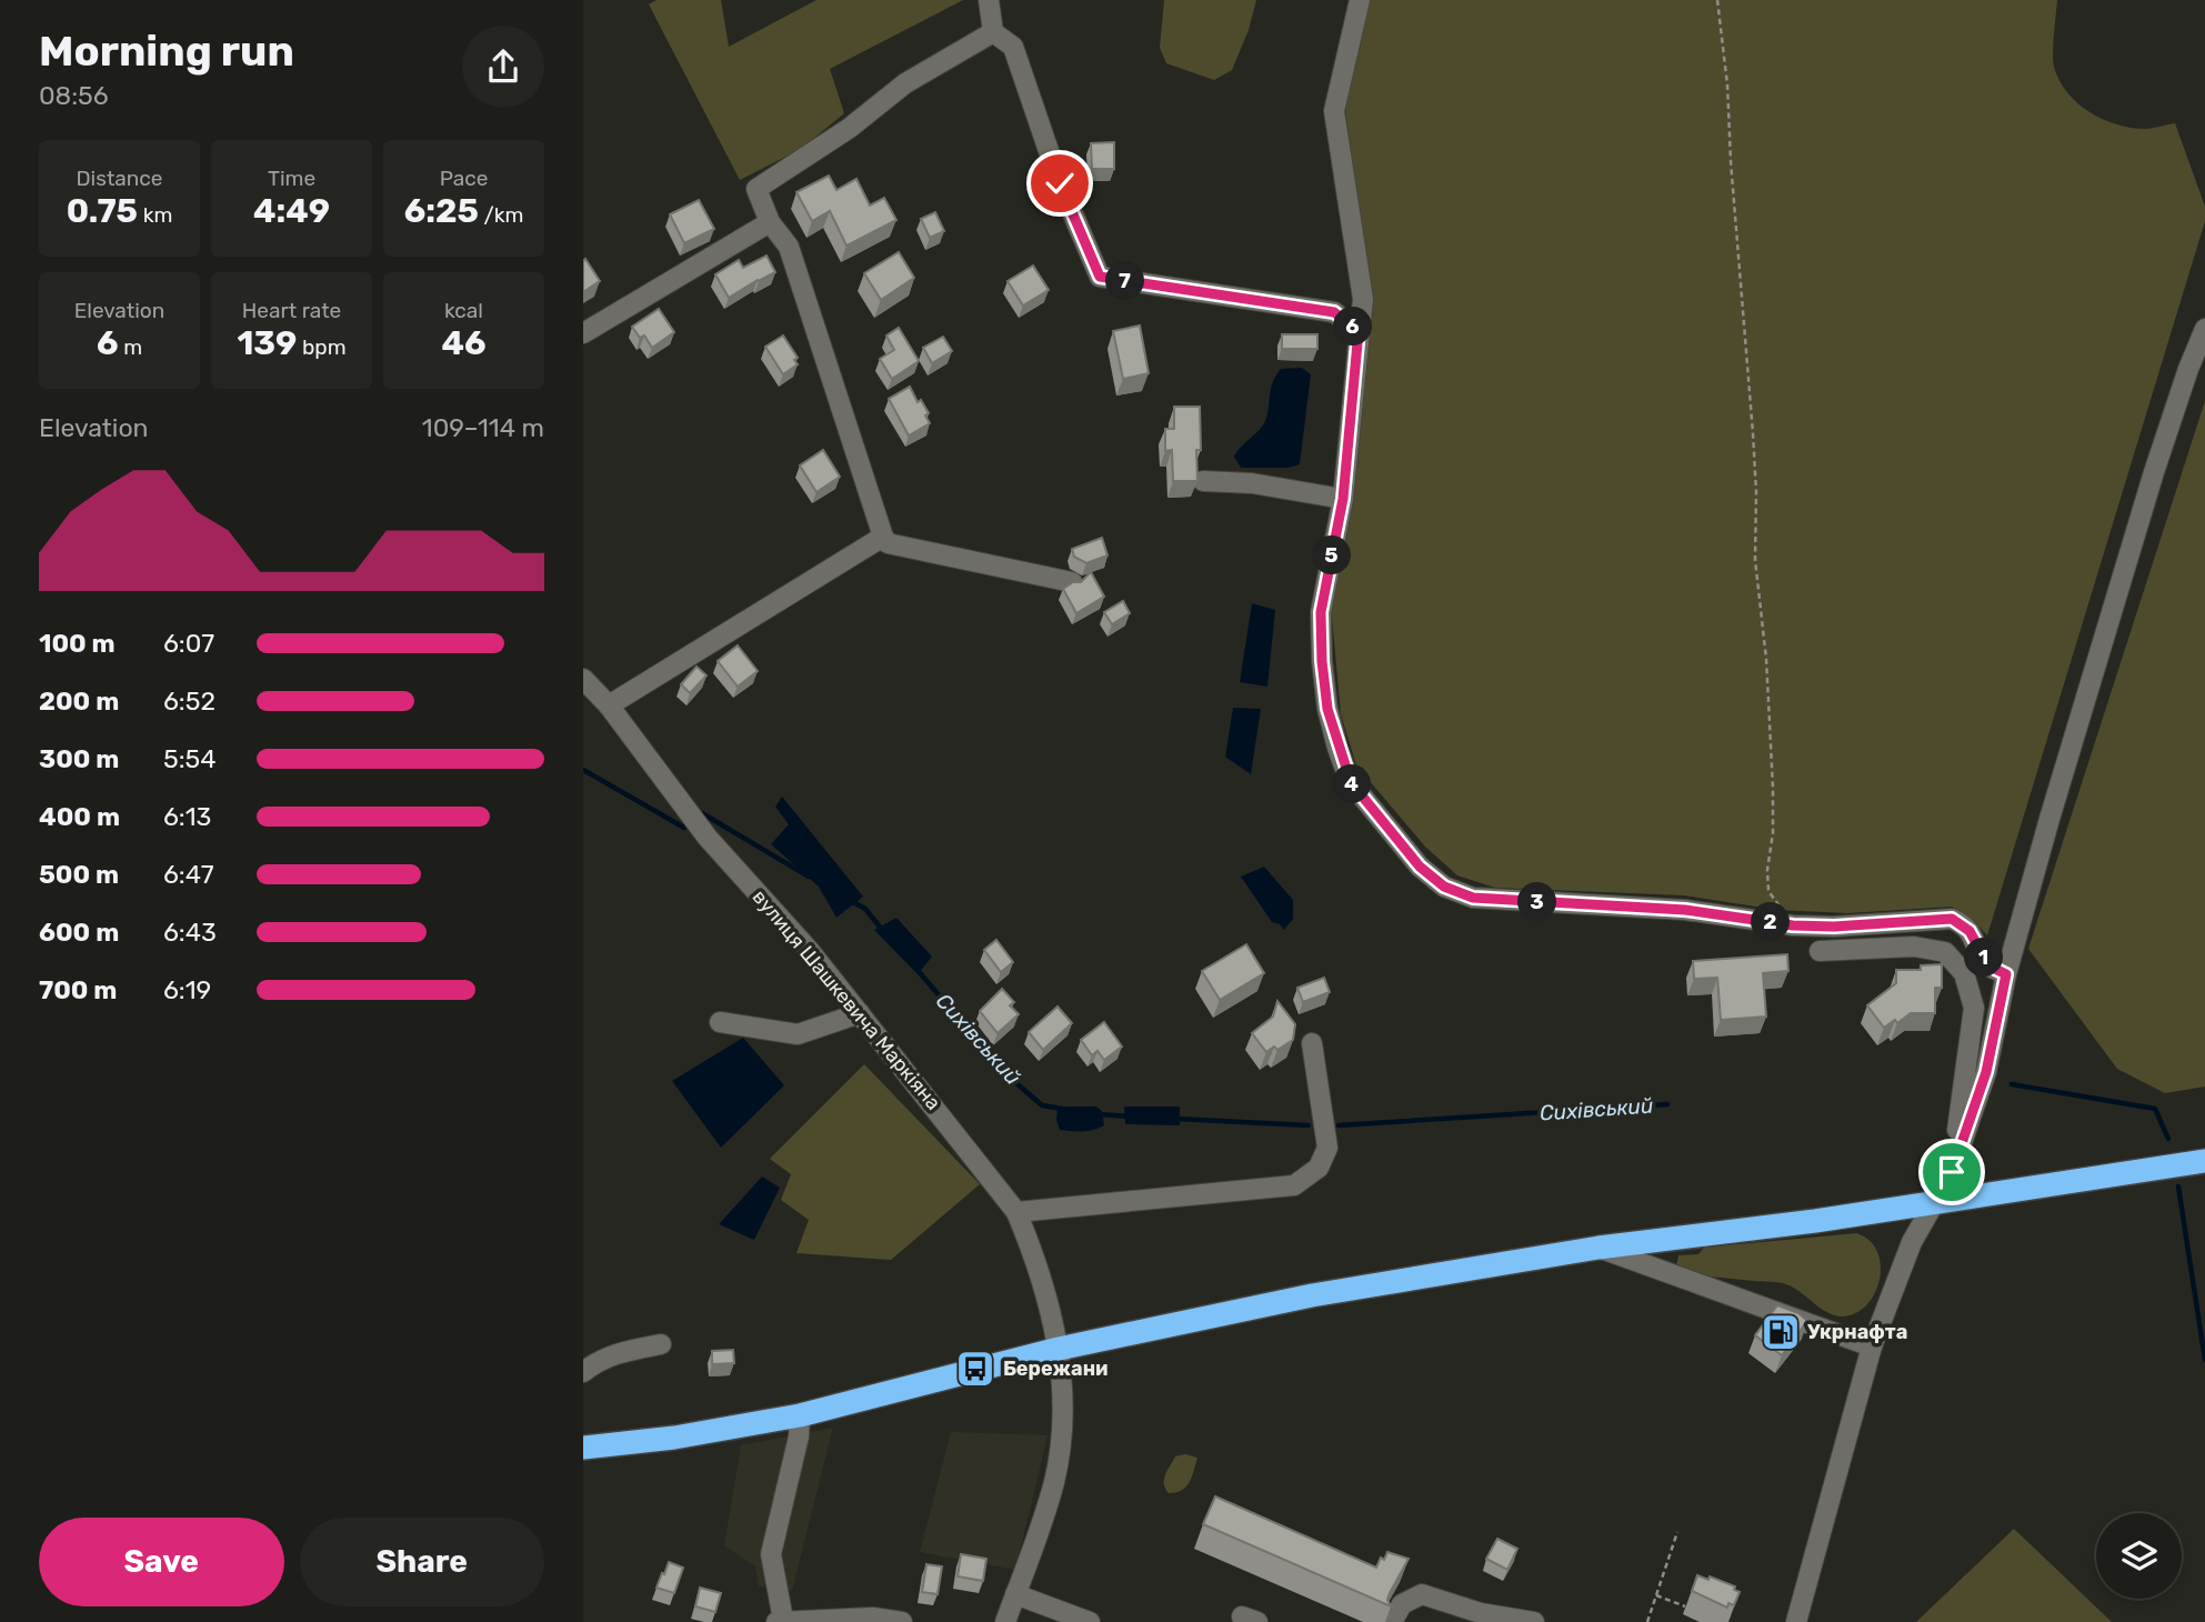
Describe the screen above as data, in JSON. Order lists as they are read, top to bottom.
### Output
{
  "streets": {
    "street": ["вулиця Шашкевича Маркіяна"]
  },
  "water": ["Сихівський"],
  "places": {
    "fuel station": ["Укрнафта"],
    "bus stop": ["Бережани"]
  },
  "page": {
    "heading": ["Morning run", "08:56"],
    "stats": [
      ["Distance", "0.75 km"],
      ["Time", "4:49"],
      ["Pace", "6:25 /km"],
      ["Elevation", "6 m"],
      ["Heart rate", "139 bpm"],
      ["kcal", "46"]
    ],
    "pins": [
      "7",
      "6",
      "5",
      "4",
      "3",
      "2",
      "1"
    ],
    "chart": ["Elevation", "109–114 m"],
    "list": [
      {
        "name": "100 m",
        "note": "6:07"
      },
      {
        "name": "200 m",
        "note": "6:52"
      },
      {
        "name": "300 m",
        "note": "5:54"
      },
      {
        "name": "400 m",
        "note": "6:13"
      },
      {
        "name": "500 m",
        "note": "6:47"
      },
      {
        "name": "600 m",
        "note": "6:43"
      },
      {
        "name": "700 m",
        "note": "6:19"
      }
    ],
    "buttons": ["Save", "Share"]
  }
}
